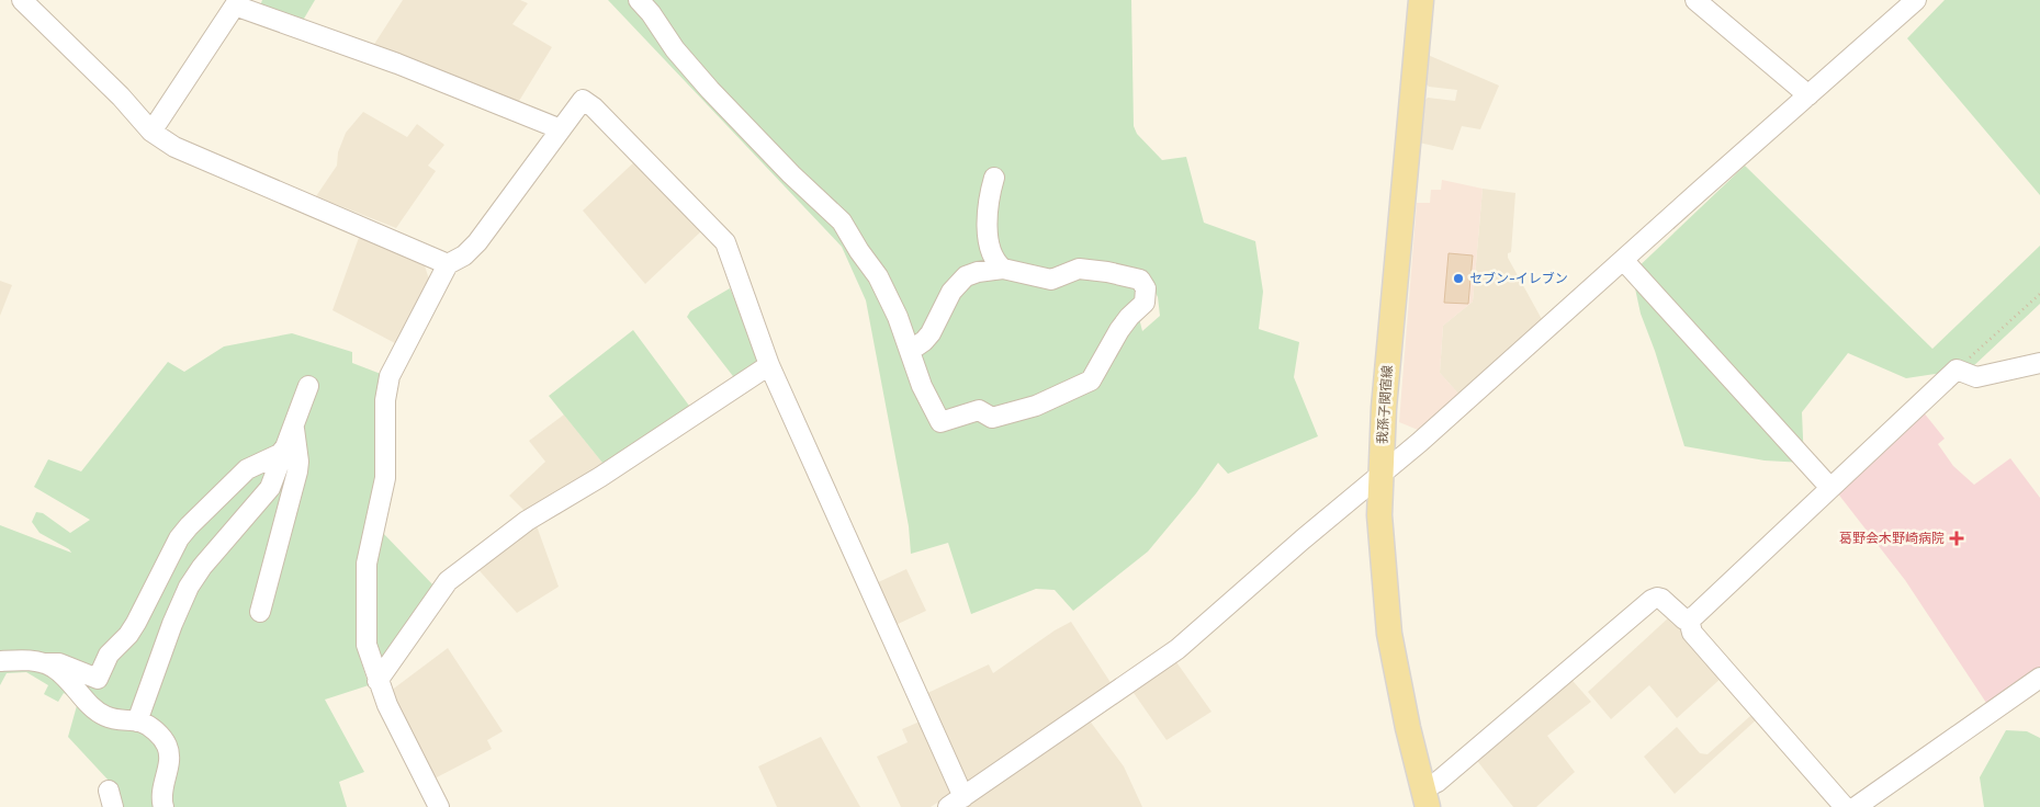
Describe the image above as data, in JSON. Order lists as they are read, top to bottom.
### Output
{
  "streets": {
    "main road": ["我孫子関宿線"]
  },
  "places": {
    "other": ["セブン-イレブン"],
    "health": ["葛野会木野崎病院"]
  }
}
